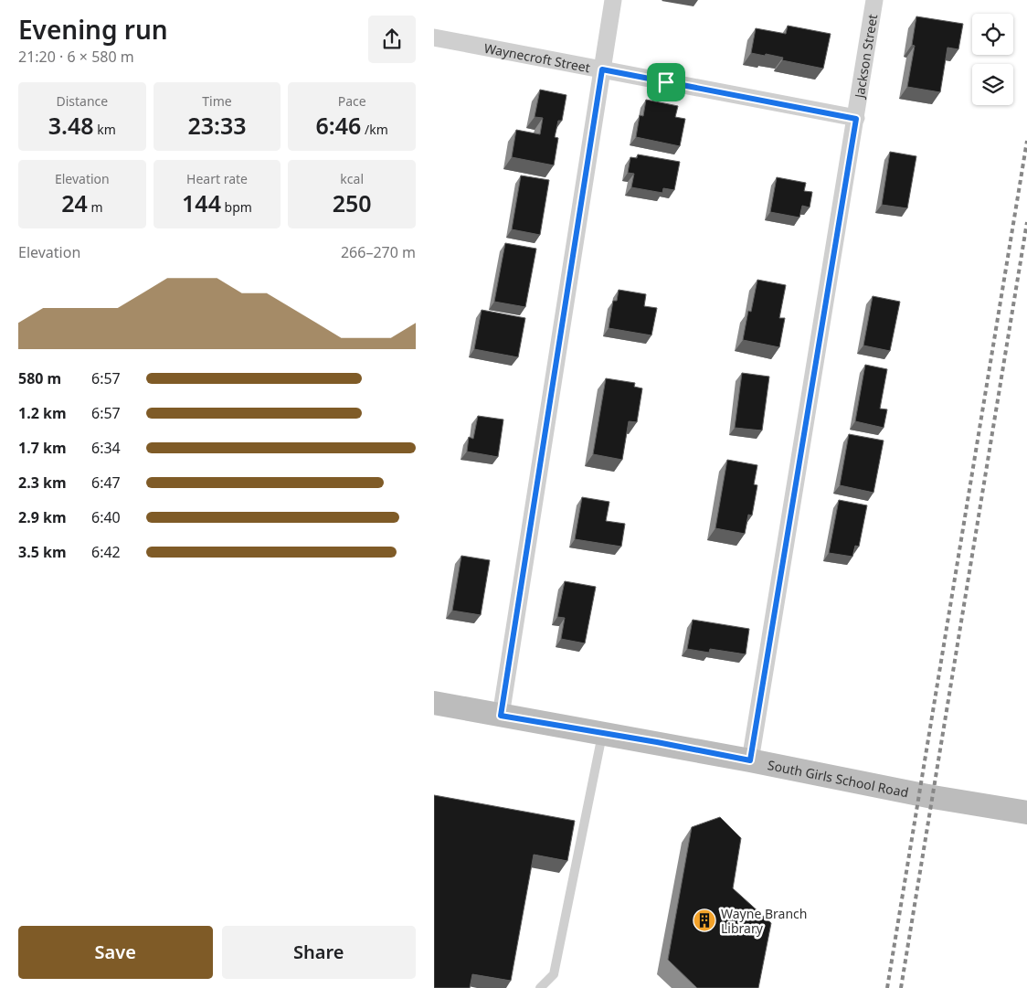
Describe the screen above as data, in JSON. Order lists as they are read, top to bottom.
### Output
{
  "streets": {
    "main road": ["South Girls School Road"],
    "street": ["Jackson Street", "Waynecroft Street"]
  },
  "crossings": [
    ["Jackson Street", "Waynecroft Street"],
    ["Jackson Street", "South Girls School Road"]
  ],
  "places": {
    "building": ["Wayne Branch Library"]
  },
  "page": {
    "heading": ["Evening run", "21:20 · 6 × 580 m"],
    "stats": [
      ["Distance", "3.48 km"],
      ["Time", "23:33"],
      ["Pace", "6:46 /km"],
      ["Elevation", "24 m"],
      ["Heart rate", "144 bpm"],
      ["kcal", "250"]
    ],
    "chart": ["Elevation", "266–270 m"],
    "list": [
      {
        "name": "580 m",
        "note": "6:57"
      },
      {
        "name": "1.2 km",
        "note": "6:57"
      },
      {
        "name": "1.7 km",
        "note": "6:34"
      },
      {
        "name": "2.3 km",
        "note": "6:47"
      },
      {
        "name": "2.9 km",
        "note": "6:40"
      },
      {
        "name": "3.5 km",
        "note": "6:42"
      }
    ],
    "buttons": ["Save", "Share"]
  }
}
